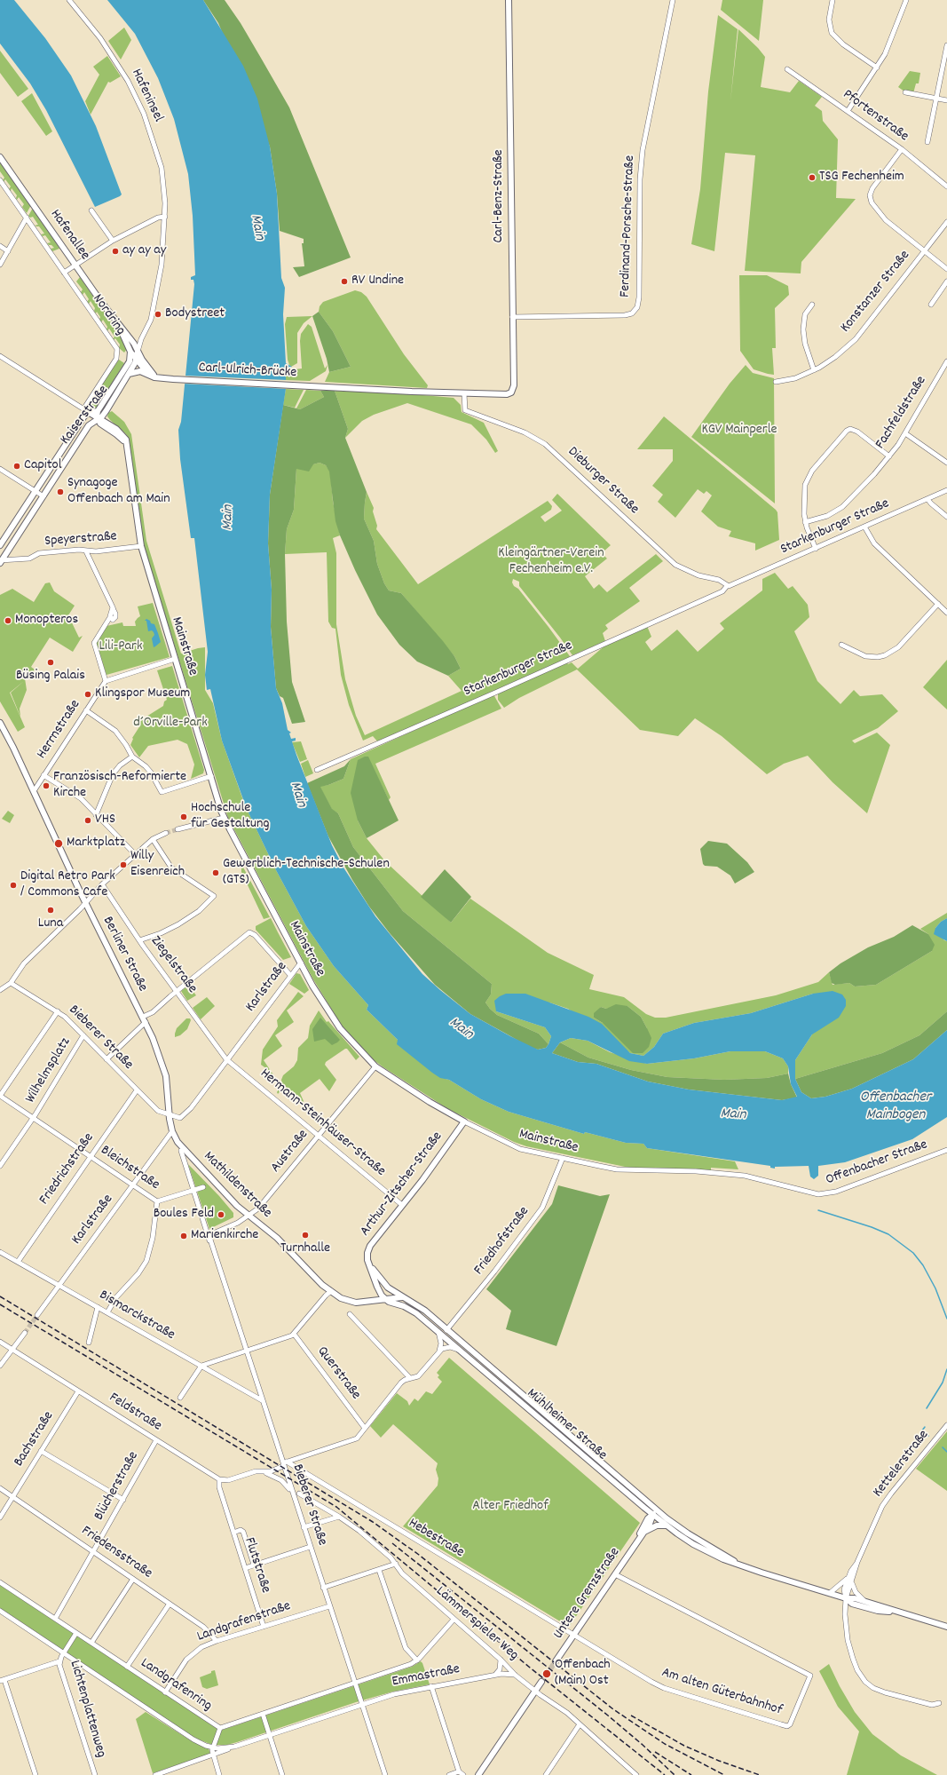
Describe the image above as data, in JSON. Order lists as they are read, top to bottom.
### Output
{
  "streets": {
    "main road": [
      "Carl-Benz-Straße",
      "Hafenallee",
      "Carl-Ulrich-Brücke",
      "Kaiserstraße",
      "Mainstraße",
      "Berliner Straße",
      "Bieberer Straße",
      "Arthur-Zitscher-Straße",
      "Mathildenstraße",
      "Mühlheimer Straße",
      "Untere Grenzstraße"
    ],
    "street": [
      "Hafeninsel",
      "Pfortenstraße",
      "Ferdinand-Porsche-Straße",
      "Konstanzer Straße",
      "Nordring",
      "Fachfeldstraße",
      "Dieburger Straße",
      "Starkenburger Straße",
      "Speyerstraße",
      "Herrnstraße",
      "Ziegelstraße",
      "Karlstraße",
      "Wilhelmsplatz",
      "Hermann-Steinhäuser-Straße",
      "Austraße",
      "Offenbacher Straße",
      "Bleichstraße",
      "Friedrichstraße",
      "Friedhofstraße",
      "Bismarckstraße",
      "Querstraße",
      "Feldstraße",
      "Bachstraße",
      "Kettelerstraße",
      "Blücherstraße",
      "Hebestraße",
      "Friedensstraße",
      "Flutstraße",
      "Landgrafenstraße",
      "Lämmerspieler Weg",
      "Emmastraße",
      "Landgrafenring",
      "Am alten Güterbahnhof",
      "Lichtenplattenweg"
    ]
  },
  "crossings": [
    ["Hafeninsel", "Hafenallee"],
    ["Carl-Benz-Straße", "Ferdinand-Porsche-Straße"],
    ["Carl-Benz-Straße", "Carl-Ulrich-Brücke"],
    ["Hafenallee", "Kaiserstraße"],
    ["Carl-Ulrich-Brücke", "Dieburger Straße"],
    ["Kaiserstraße", "Speyerstraße"],
    ["Kaiserstraße", "Mainstraße"],
    ["Dieburger Straße", "Starkenburger Straße"],
    ["Speyerstraße", "Mainstraße"],
    ["Mainstraße", "Karlstraße"],
    ["Mainstraße", "Austraße"],
    ["Mainstraße", "Offenbacher Straße"],
    ["Mainstraße", "Arthur-Zitscher-Straße"],
    ["Mainstraße", "Friedhofstraße"],
    ["Herrnstraße", "Berliner Straße"],
    ["Berliner Straße", "Bieberer Straße"],
    ["Ziegelstraße", "Karlstraße"],
    ["Ziegelstraße", "Hermann-Steinhäuser-Straße"],
    ["Karlstraße", "Bieberer Straße"],
    ["Karlstraße", "Hermann-Steinhäuser-Straße"],
    ["Karlstraße", "Bleichstraße"],
    ["Karlstraße", "Bismarckstraße"],
    ["Bieberer Straße", "Wilhelmsplatz"],
    ["Bieberer Straße", "Friedrichstraße"],
    ["Bieberer Straße", "Mathildenstraße"],
    ["Bieberer Straße", "Bismarckstraße"],
    ["Bieberer Straße", "Hebestraße"],
    ["Bieberer Straße", "Landgrafenstraße"],
    ["Bieberer Straße", "Emmastraße"],
    ["Bieberer Straße", "Landgrafenring"],
    ["Wilhelmsplatz", "Bleichstraße"],
    ["Hermann-Steinhäuser-Straße", "Austraße"],
    ["Hermann-Steinhäuser-Straße", "Arthur-Zitscher-Straße"],
    ["Austraße", "Mathildenstraße"],
    ["Bleichstraße", "Friedrichstraße"],
    ["Friedrichstraße", "Bismarckstraße"],
    ["Arthur-Zitscher-Straße", "Mathildenstraße"],
    ["Arthur-Zitscher-Straße", "Mühlheimer Straße"],
    ["Mathildenstraße", "Mühlheimer Straße"],
    ["Friedhofstraße", "Mühlheimer Straße"],
    ["Feldstraße", "Bachstraße"],
    ["Feldstraße", "Blücherstraße"],
    ["Feldstraße", "Flutstraße"],
    ["Mühlheimer Straße", "Kettelerstraße"],
    ["Mühlheimer Straße", "Untere Grenzstraße"],
    ["Bachstraße", "Friedensstraße"],
    ["Blücherstraße", "Friedensstraße"],
    ["Blücherstraße", "Landgrafenring"],
    ["Hebestraße", "Untere Grenzstraße"],
    ["Hebestraße", "Am alten Güterbahnhof"],
    ["Friedensstraße", "Landgrafenstraße"],
    ["Flutstraße", "Landgrafenstraße"],
    ["Untere Grenzstraße", "Am alten Güterbahnhof"],
    ["Landgrafenstraße", "Landgrafenring"],
    ["Lämmerspieler Weg", "Emmastraße"],
    ["Landgrafenring", "Lichtenplattenweg"]
  ],
  "water": ["Main", "Offenbacher Mainbogen"],
  "parks": [
    "KGV Mainperle",
    "Kleingärtner-Verein Fechenheim e.V.",
    "Lili-Park",
    "d´Orville-Park",
    "Alter Friedhof"
  ],
  "places": [
    "TSG Fechenheim",
    "ay ay ay",
    "RV Undine",
    "Bodystreet",
    "Capitol",
    "Synagoge Offenbach am Main",
    "Monopteros",
    "Büsing Palais",
    "Klingspor Museum",
    "Französisch-Reformierte Kirche",
    "Hochschule für Gestaltung",
    "VHS",
    "Marktplatz",
    "Willy Eisenreich",
    "Gewerblich-Technische-Schulen (GTS)",
    "Digital Retro Park / Commons Cafe",
    "Luna",
    "Boules Feld",
    "Turnhalle",
    "Marienkirche",
    "Offenbach (Main) Ost"
  ]
}
